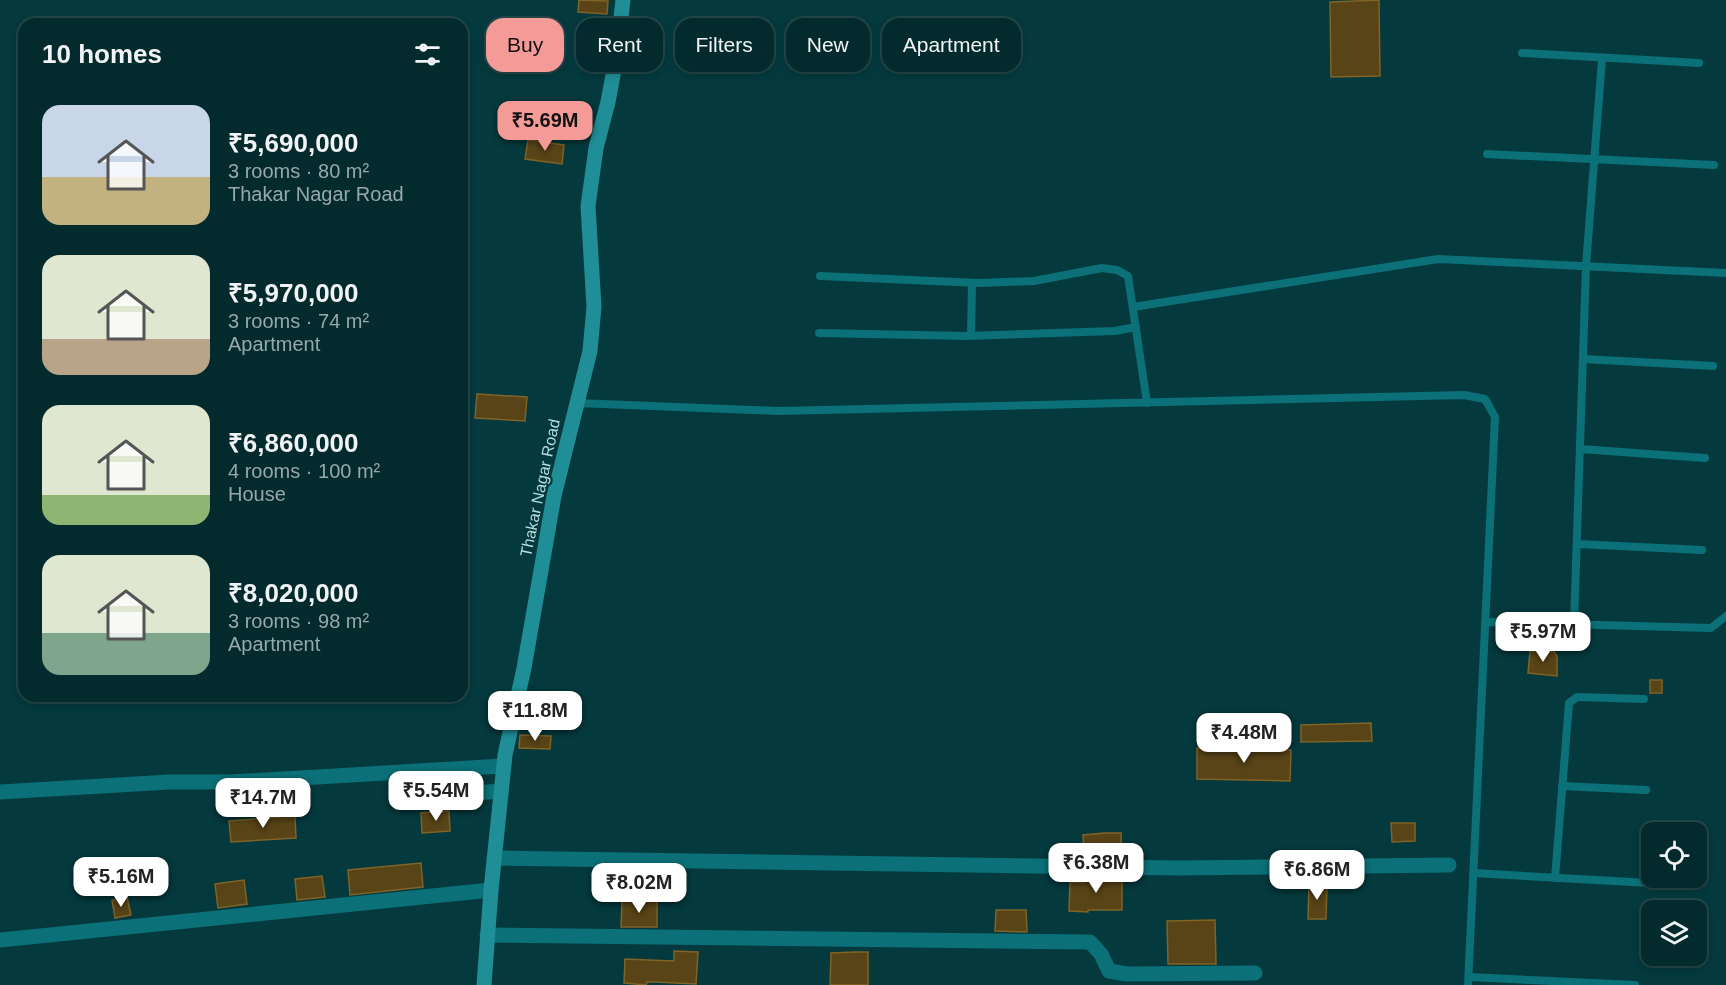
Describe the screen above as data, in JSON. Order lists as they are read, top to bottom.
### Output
{
  "streets": {
    "street": ["Thakar Nagar Road"]
  },
  "page": {
    "chip": [
      "Buy",
      "Rent",
      "Filters",
      "New",
      "Apartment"
    ],
    "heading": "10 homes",
    "list": [
      {
        "name": "₹5,690,000",
        "note": "3 rooms · 80 m² · Thakar Nagar Road"
      },
      {
        "name": "₹5,970,000",
        "note": "3 rooms · 74 m² · Apartment"
      },
      {
        "name": "₹6,860,000",
        "note": "4 rooms · 100 m² · House"
      },
      {
        "name": "₹8,020,000",
        "note": "3 rooms · 98 m² · Apartment"
      }
    ],
    "price": [
      "₹5.69M",
      "₹5.97M",
      "₹11.8M",
      "₹4.48M",
      "₹5.54M",
      "₹14.7M",
      "₹6.38M",
      "₹6.86M",
      "₹5.16M",
      "₹8.02M"
    ]
  }
}
